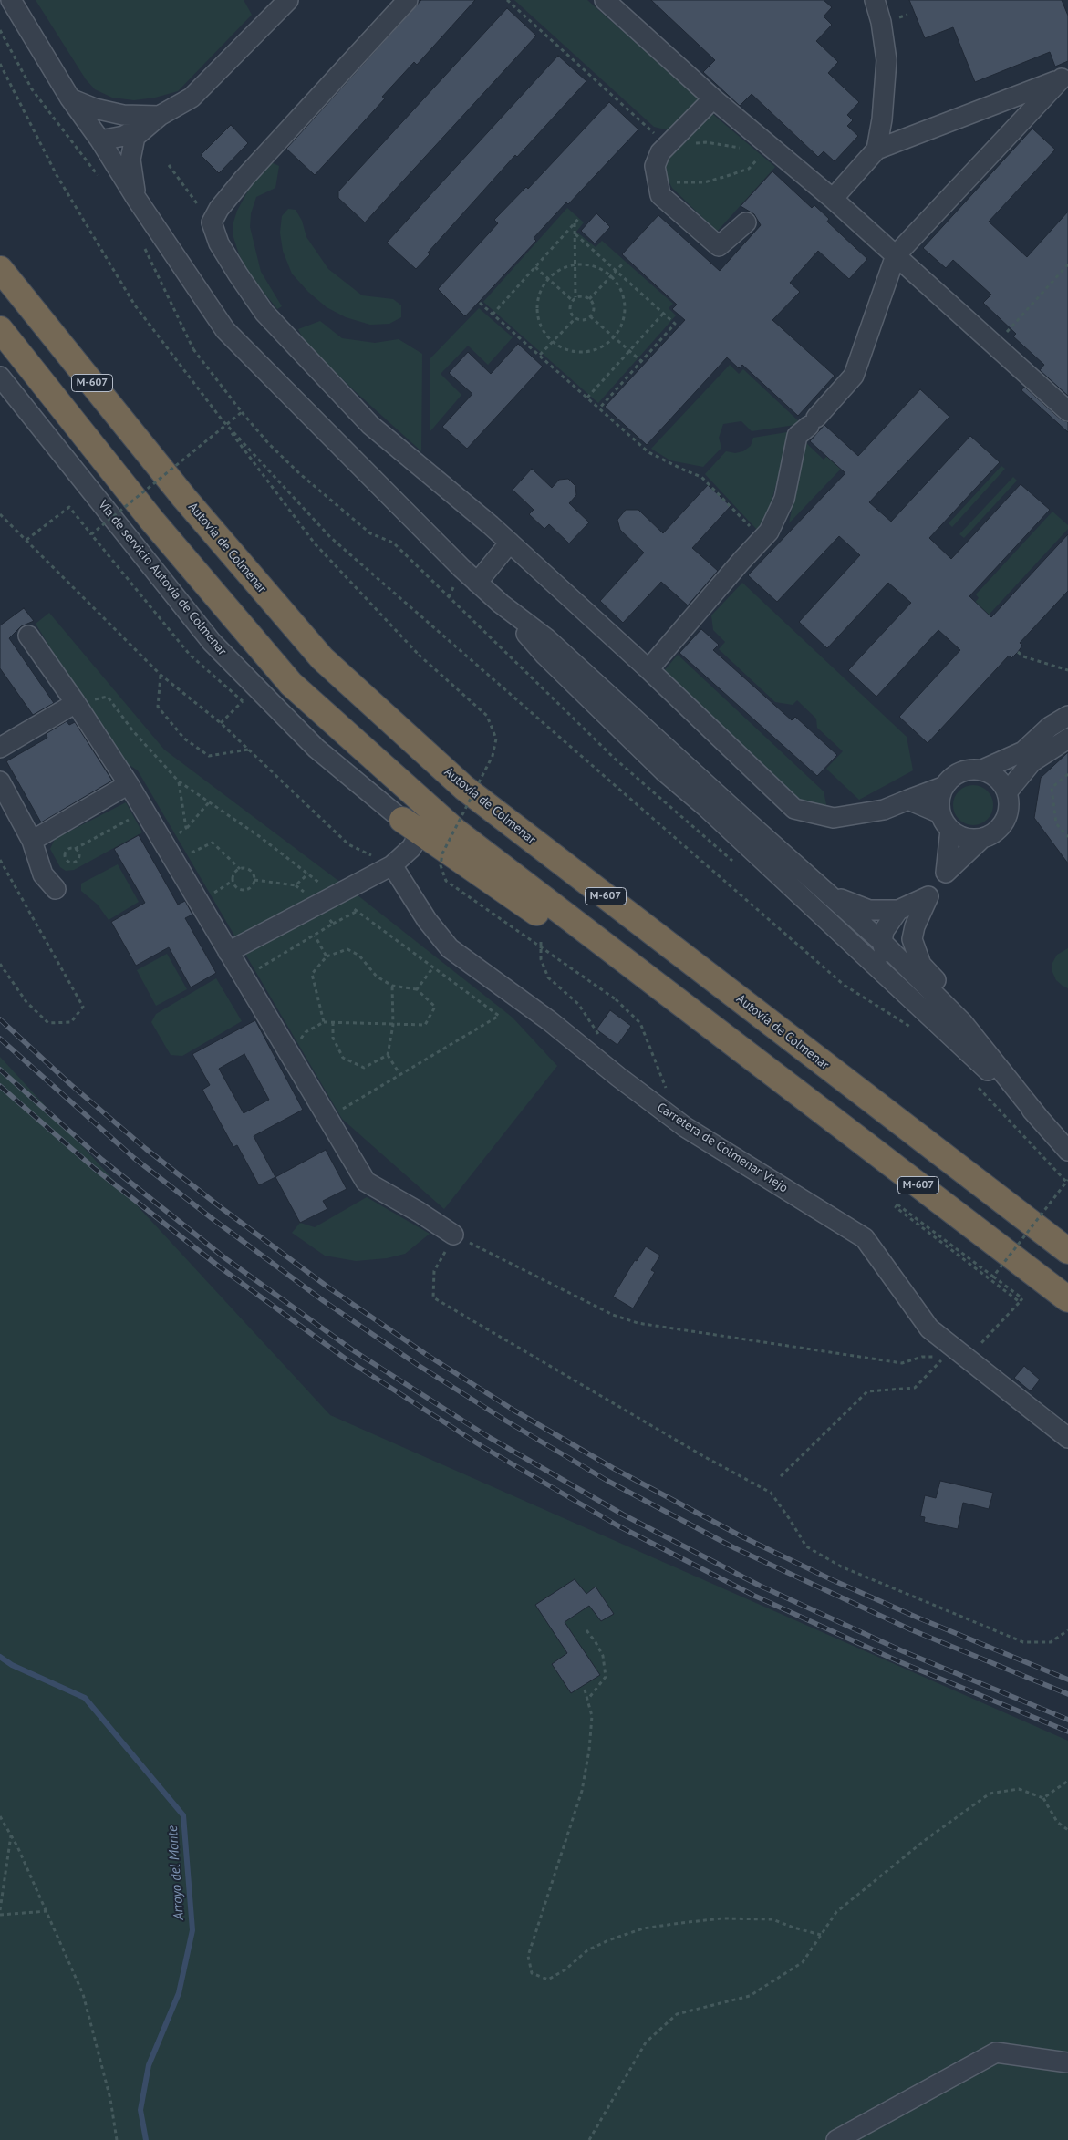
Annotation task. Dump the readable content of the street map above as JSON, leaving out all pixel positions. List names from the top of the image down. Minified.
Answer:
{"streets":{"highway":["M-607","Autovía de Colmenar"],"street":["Vía de servicio Autovía de Colmenar","Carretera de Colmenar Viejo"]},"water":["Arroyo del Monte"]}
